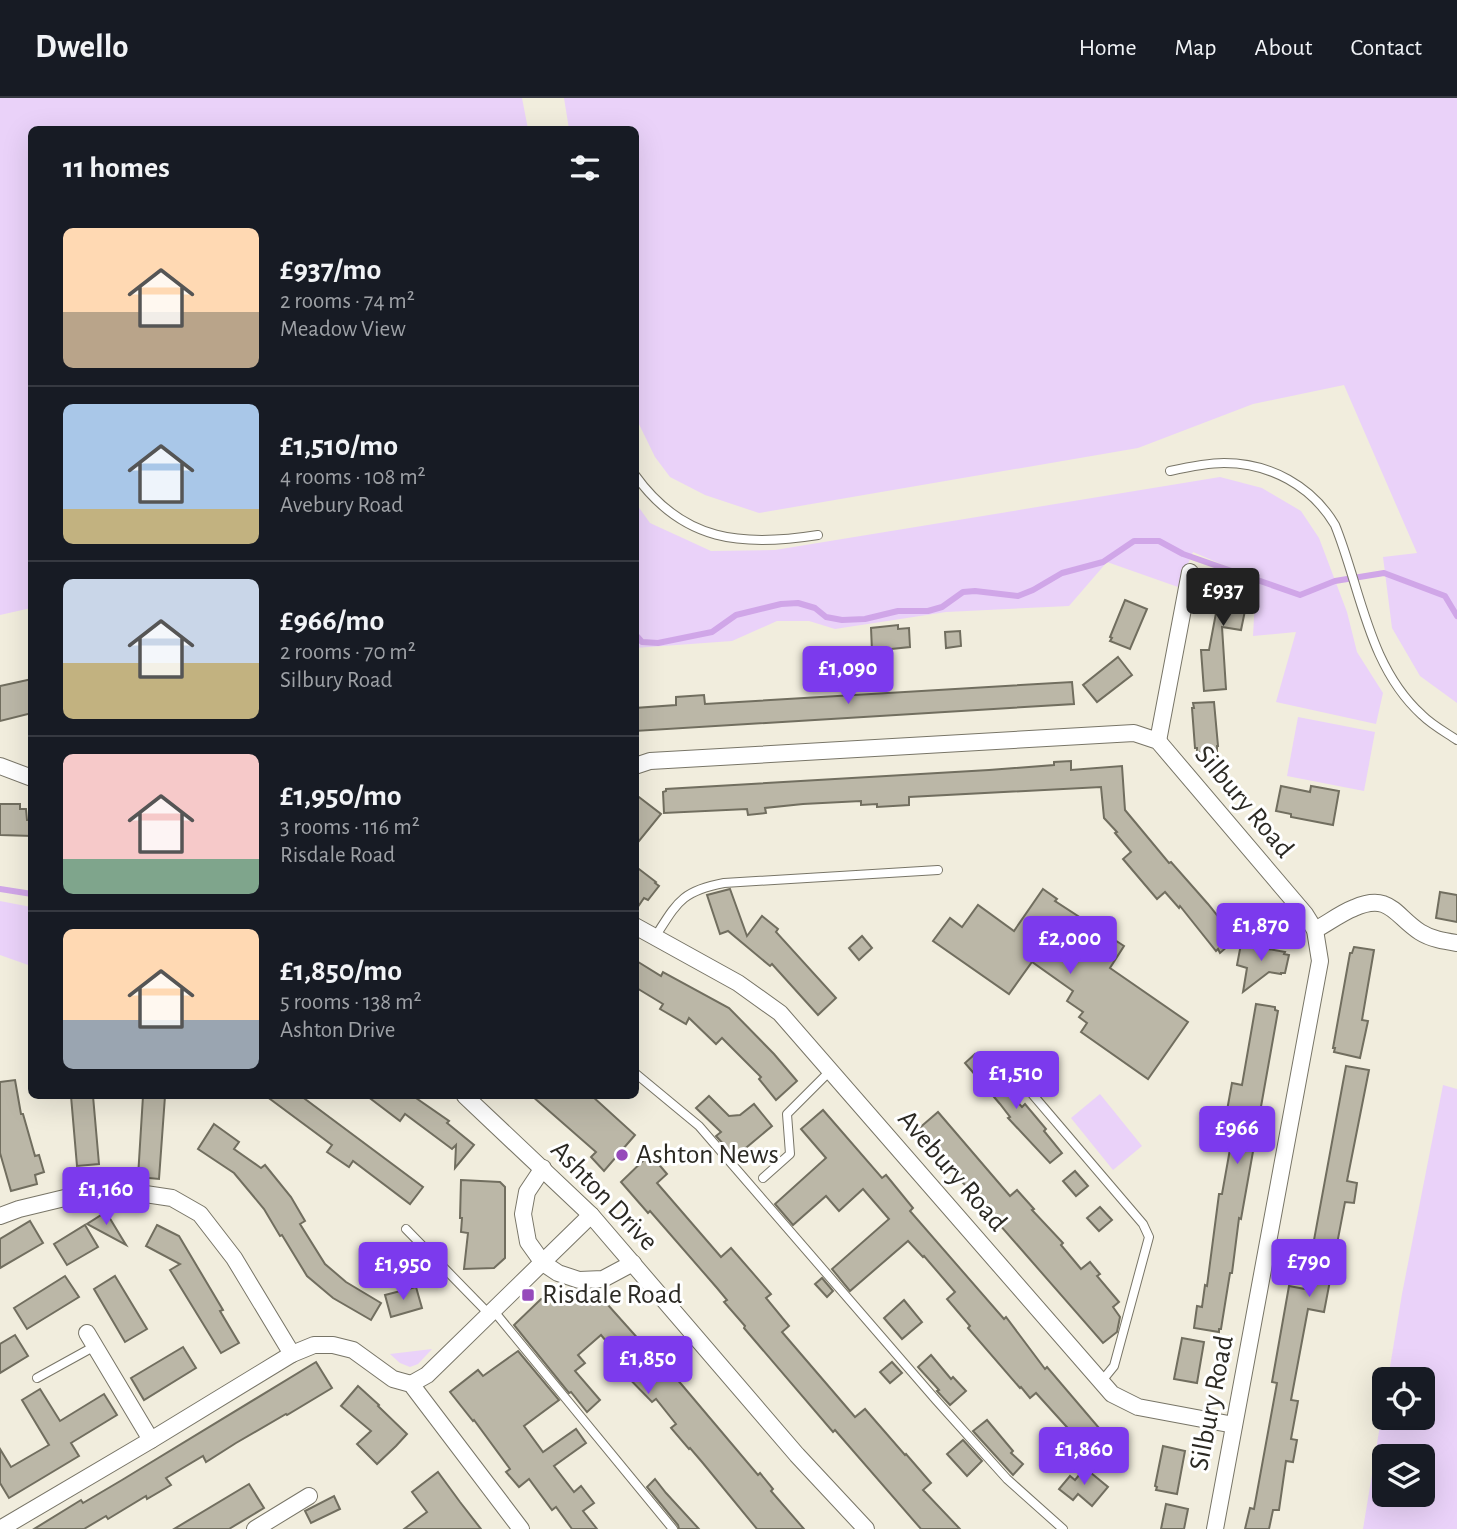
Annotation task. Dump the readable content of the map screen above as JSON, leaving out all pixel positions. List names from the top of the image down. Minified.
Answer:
{"streets":{"street":["Silbury Road","Avebury Road","Ashton Drive"]},"crossings":[["Silbury Road","Avebury Road"]],"places":{"other":["Ashton News"],"transit":["Risdale Road"]},"page":{"header":"Dwello","nav":["Home","Map","About","Contact"],"heading":"11 homes","list":[{"name":"£937/mo","note":"2 rooms · 74 m² · Meadow View"},{"name":"£1,510/mo","note":"4 rooms · 108 m² · Avebury Road"},{"name":"£966/mo","note":"2 rooms · 70 m² · Silbury Road"},{"name":"£1,950/mo","note":"3 rooms · 116 m² · Risdale Road"},{"name":"£1,850/mo","note":"5 rooms · 138 m² · Ashton Drive"}],"price":["£937","£1,090","£1,870","£2,000","£1,510","£966","£1,160","£790","£1,950","£1,850","£1,860"]}}
